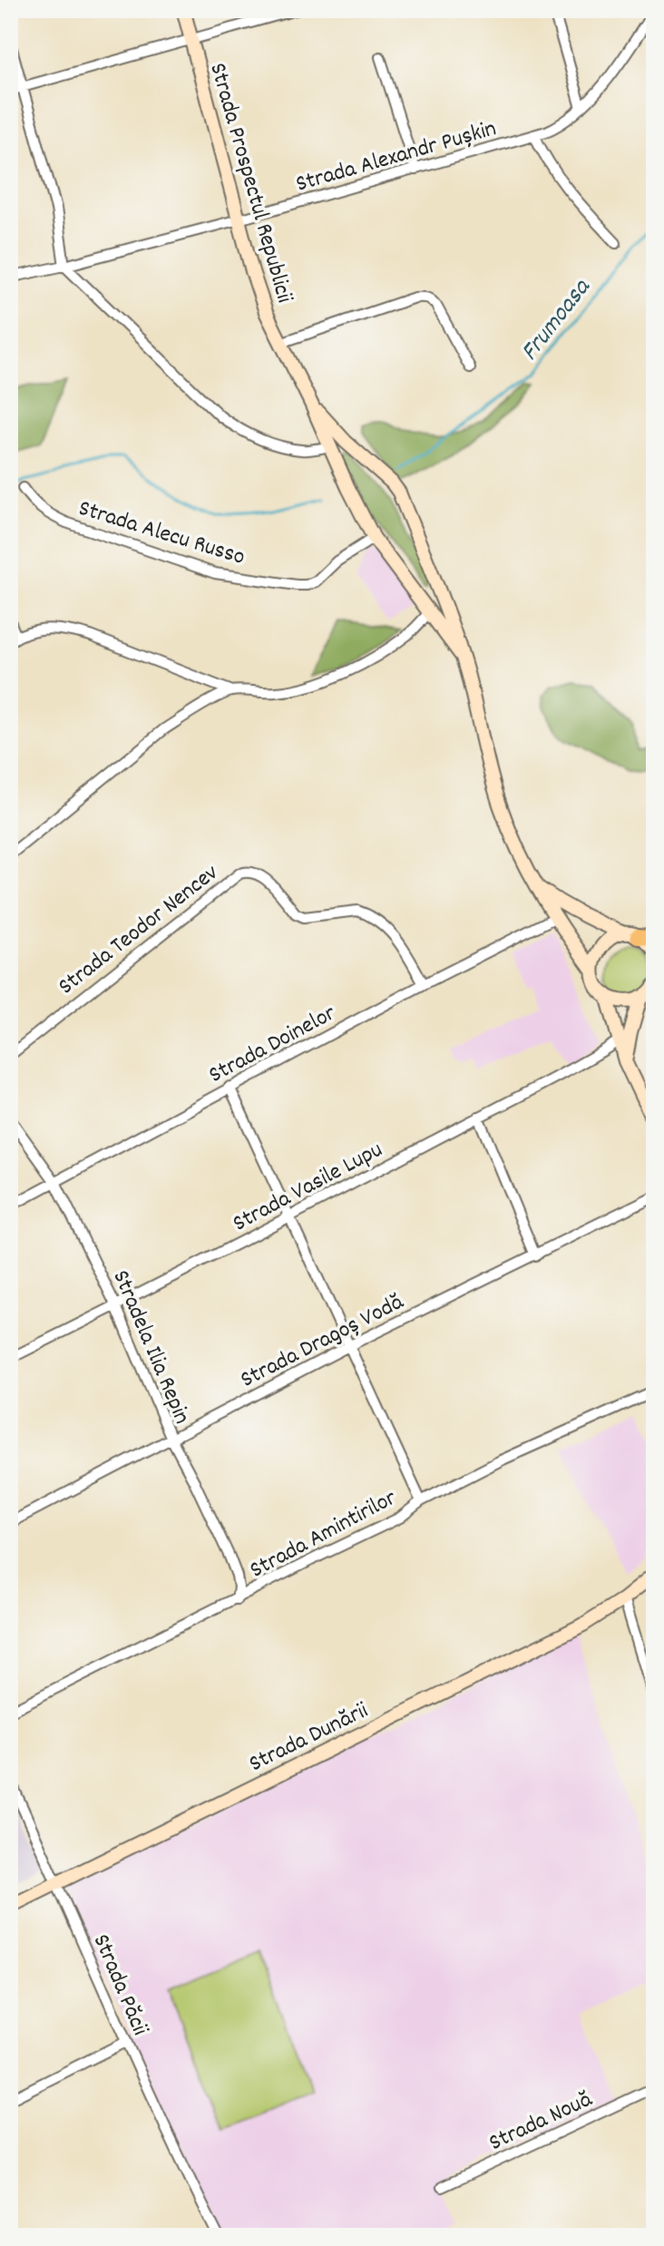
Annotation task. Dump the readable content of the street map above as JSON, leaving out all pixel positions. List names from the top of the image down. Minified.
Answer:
{"streets":{"main road":["Strada Prospectul Republicii","Strada Dunării"],"street":["Strada Alexandr Pușkin","Strada Alecu Russo","Strada Teodor Nencev","Strada Doinelor","Strada Vasile Lupu","Strada Dragoș Vodă","Stradela Ilia Repin","Strada Amintirilor","Strada Păcii","Strada Nouă"]},"crossings":[["Strada Alexandr Pușkin","Strada Prospectul Republicii"],["Strada Prospectul Republicii","Strada Alecu Russo"],["Strada Prospectul Republicii","Strada Doinelor"],["Strada Teodor Nencev","Strada Doinelor"],["Strada Doinelor","Stradela Ilia Repin"],["Strada Vasile Lupu","Stradela Ilia Repin"],["Strada Dragoș Vodă","Stradela Ilia Repin"],["Stradela Ilia Repin","Strada Amintirilor"],["Strada Dunării","Strada Păcii"]],"water":["Frumoasa"]}
